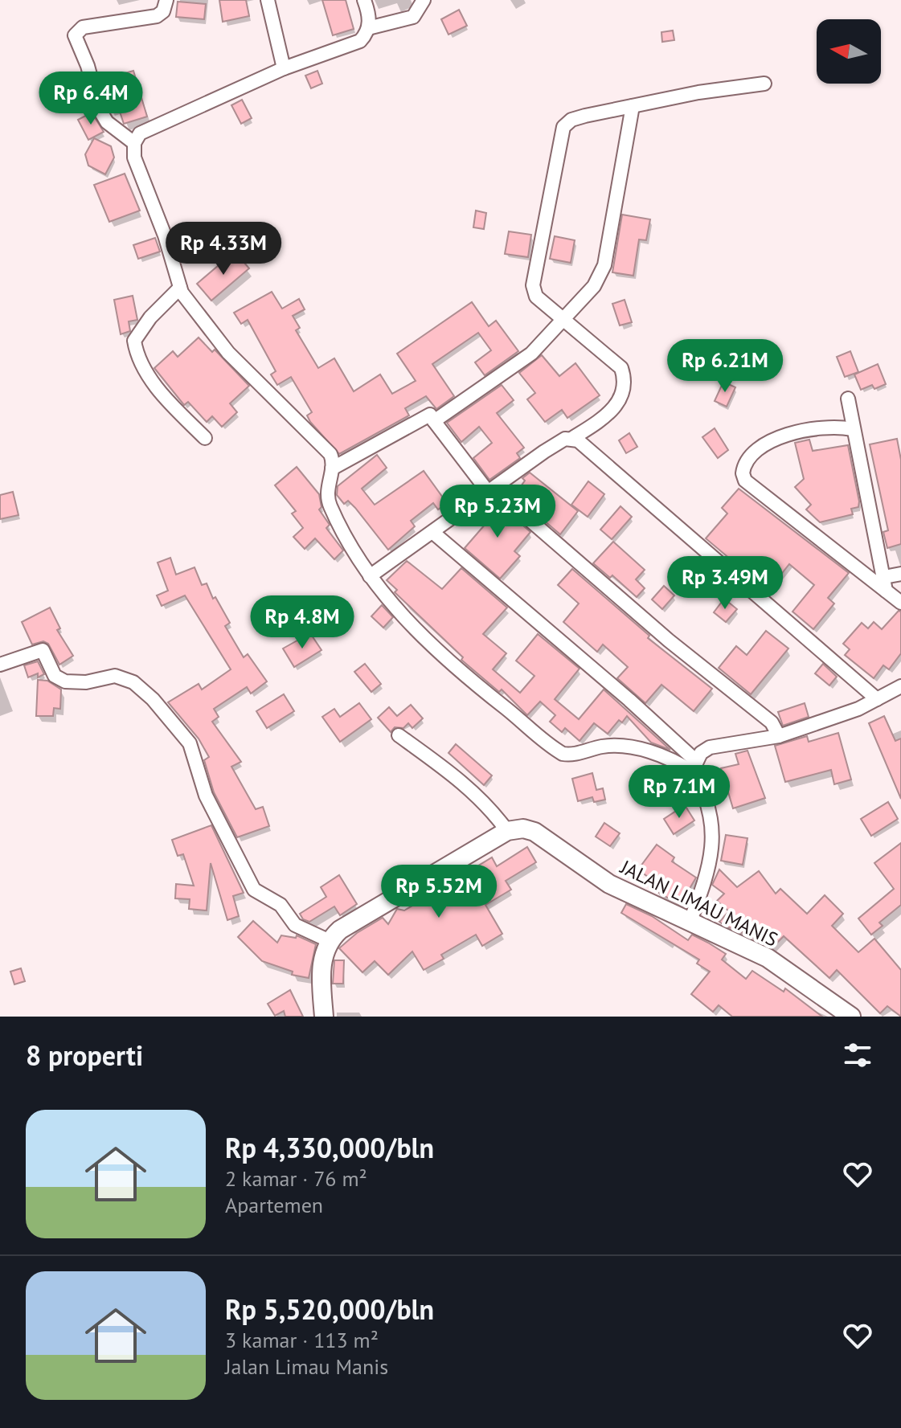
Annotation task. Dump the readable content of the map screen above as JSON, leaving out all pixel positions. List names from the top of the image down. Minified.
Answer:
{"streets":{"street":["JALAN LIMAU MANIS"]},"north":"left","page":{"price":["Rp 6.4M","Rp 4.33M","Rp 6.21M","Rp 5.23M","Rp 3.49M","Rp 4.8M","Rp 7.1M","Rp 5.52M"],"heading":"8 properti","list":[{"name":"Rp 4,330,000/bln","note":"2 kamar · 76 m² · Apartemen"},{"name":"Rp 5,520,000/bln","note":"3 kamar · 113 m² · Jalan Limau Manis"}]}}
